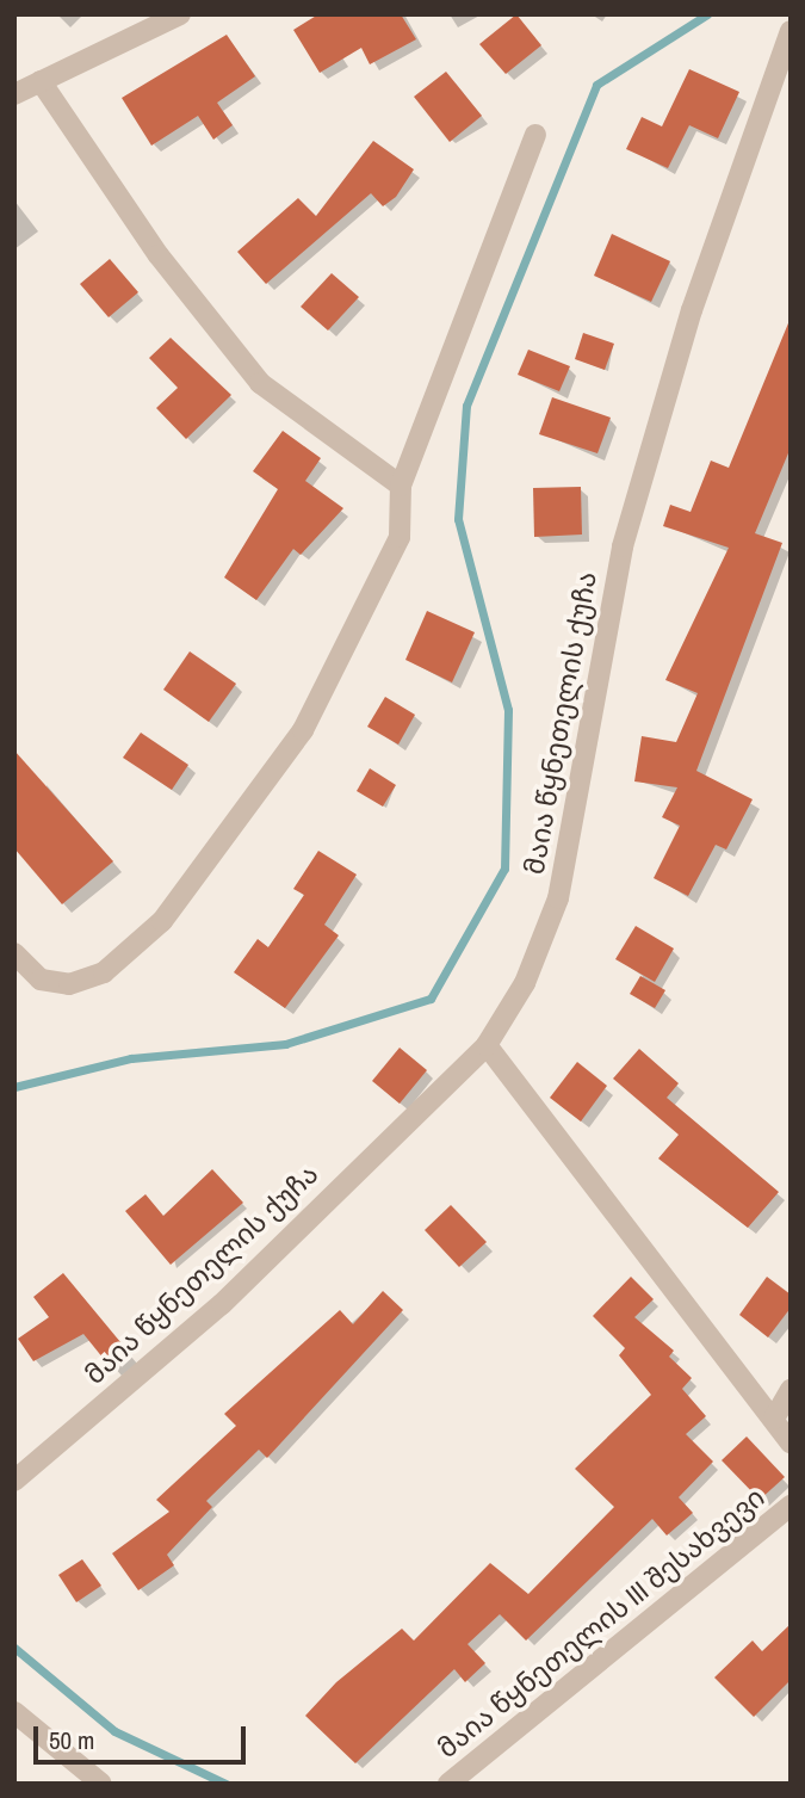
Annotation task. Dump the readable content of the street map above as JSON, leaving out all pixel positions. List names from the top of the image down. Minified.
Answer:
{"streets":{"street":["მაია წყნეთელის ქუჩა","მაია წყნეთელის III შესახვევი"]},"scale_bar":"50 m"}
